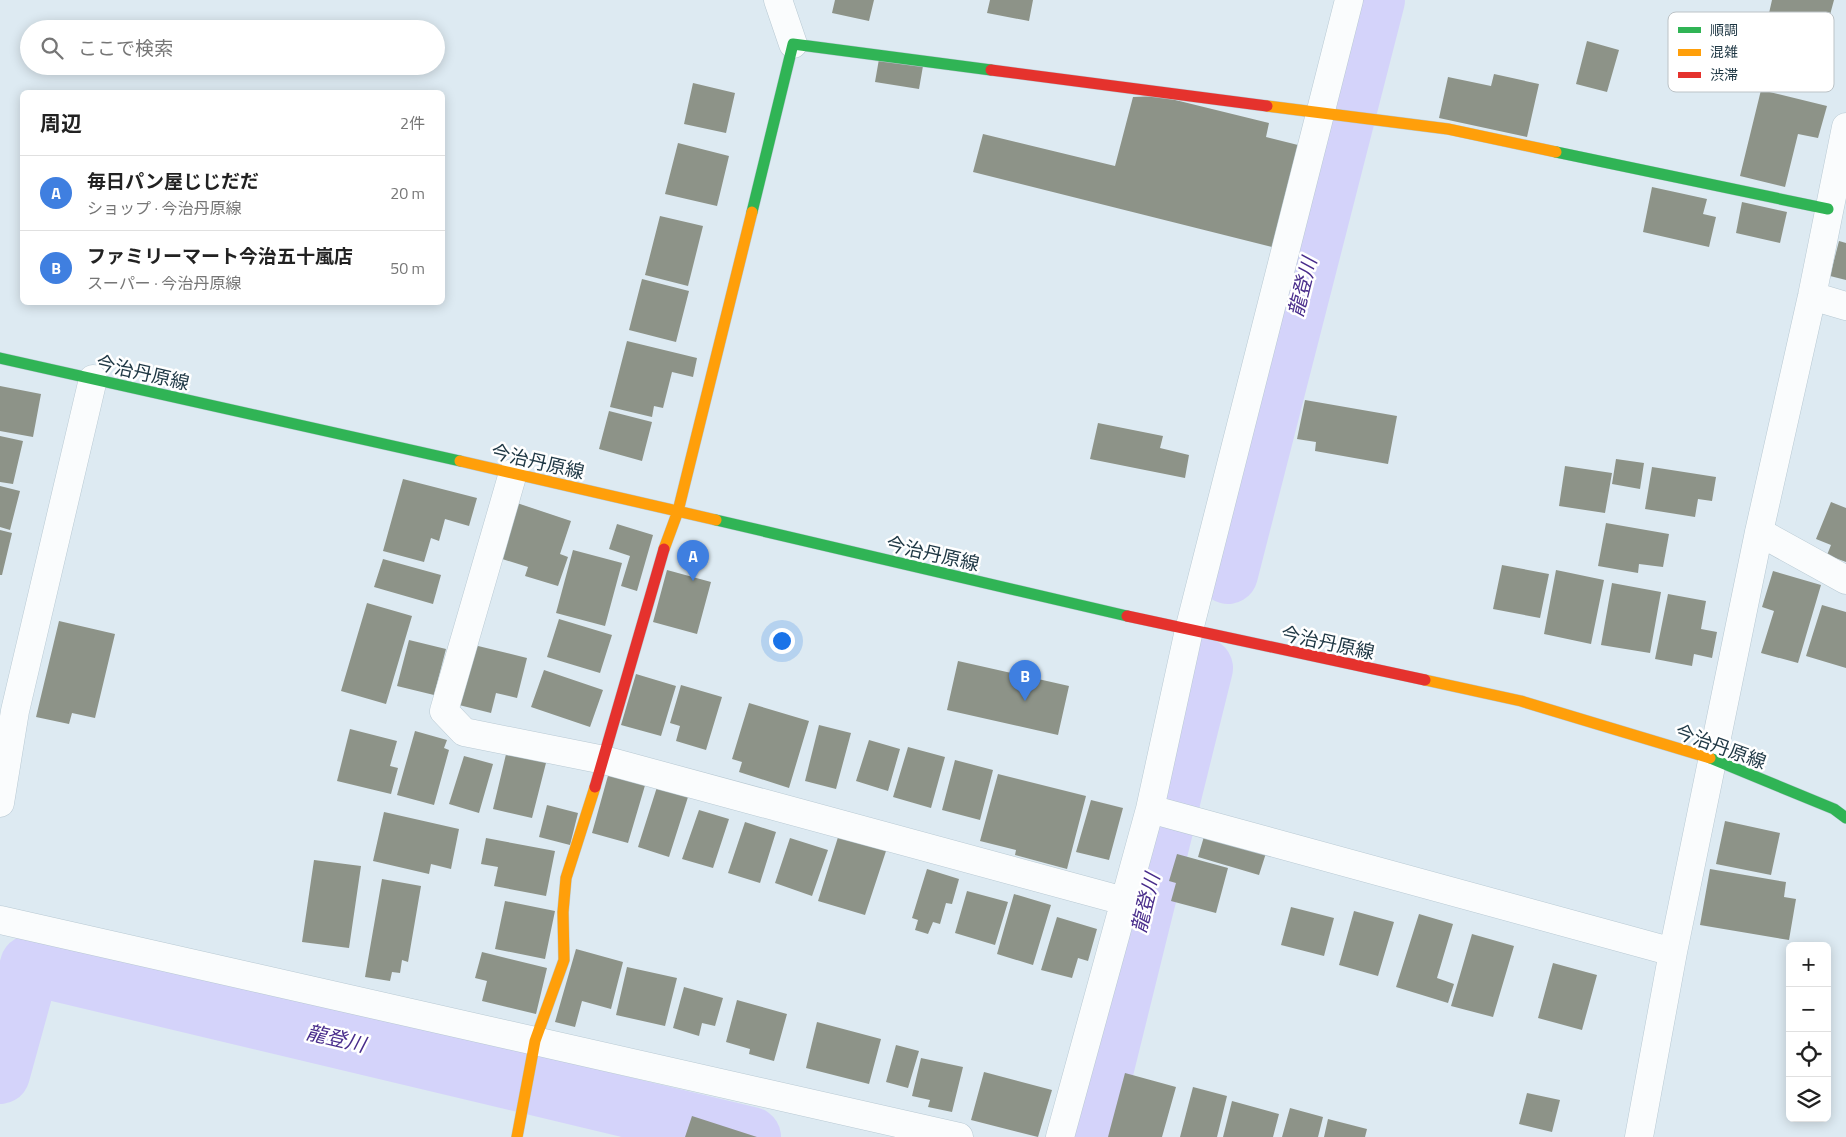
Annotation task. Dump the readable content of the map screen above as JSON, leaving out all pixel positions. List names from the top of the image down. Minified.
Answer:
{"streets":{"street":["今治丹原線"]},"water":["龍登川"],"legend":["順調","混雑","渋滞"],"page":{"search":"ここで検索","heading":["周辺","2件"],"list":[{"mark":"A","name":"毎日パン屋じじだだ","note":"ショップ · 今治丹原線","value":"20 m"},{"mark":"B","name":"ファミリーマート今治五十嵐店","note":"スーパー · 今治丹原線","value":"50 m"}],"pins":["A","B"],"map_buttons":["+","−"]}}
